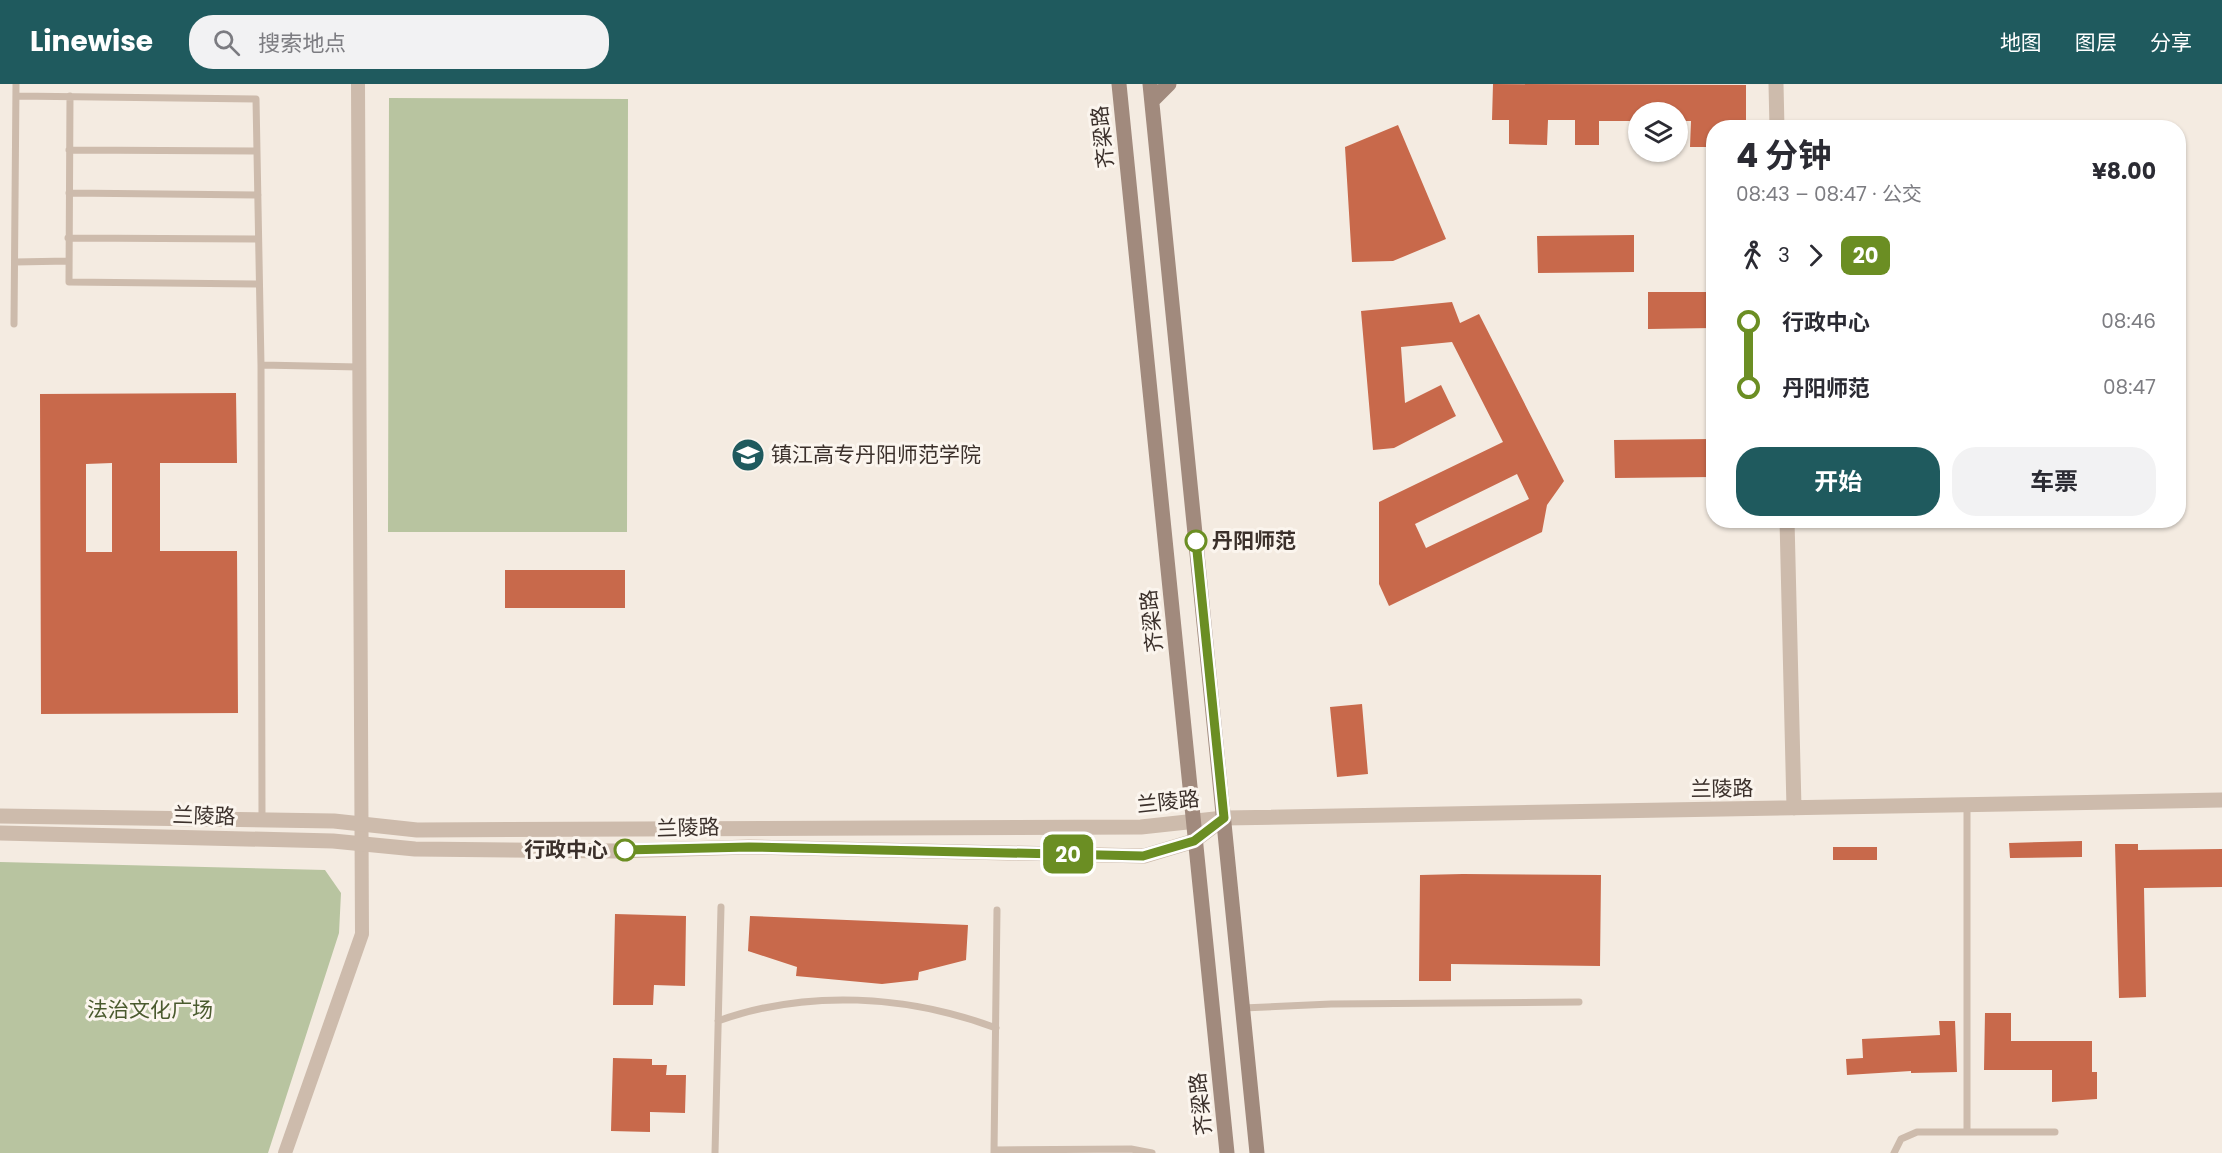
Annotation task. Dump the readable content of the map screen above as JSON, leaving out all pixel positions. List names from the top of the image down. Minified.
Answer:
{"streets":{"main road":["齐梁路"],"street":["兰陵路"]},"crossings":[["齐梁路","兰陵路"]],"parks":["法治文化广场"],"places":{"school or university":["镇江高专丹阳师范学院"],"other":["丹阳师范","行政中心"]},"lines":["bus line 20"],"page":{"header":"Linewise","search":"搜索地点","nav":["地图","图层","分享"],"on_map":"20","heading":["4 分钟","08:43 – 08:47 · 公交","¥8.00"],"legs":["3","20"],"list":[{"name":"行政中心","value":"08:46"},{"name":"丹阳师范","value":"08:47"}],"buttons":["开始","车票"]}}
